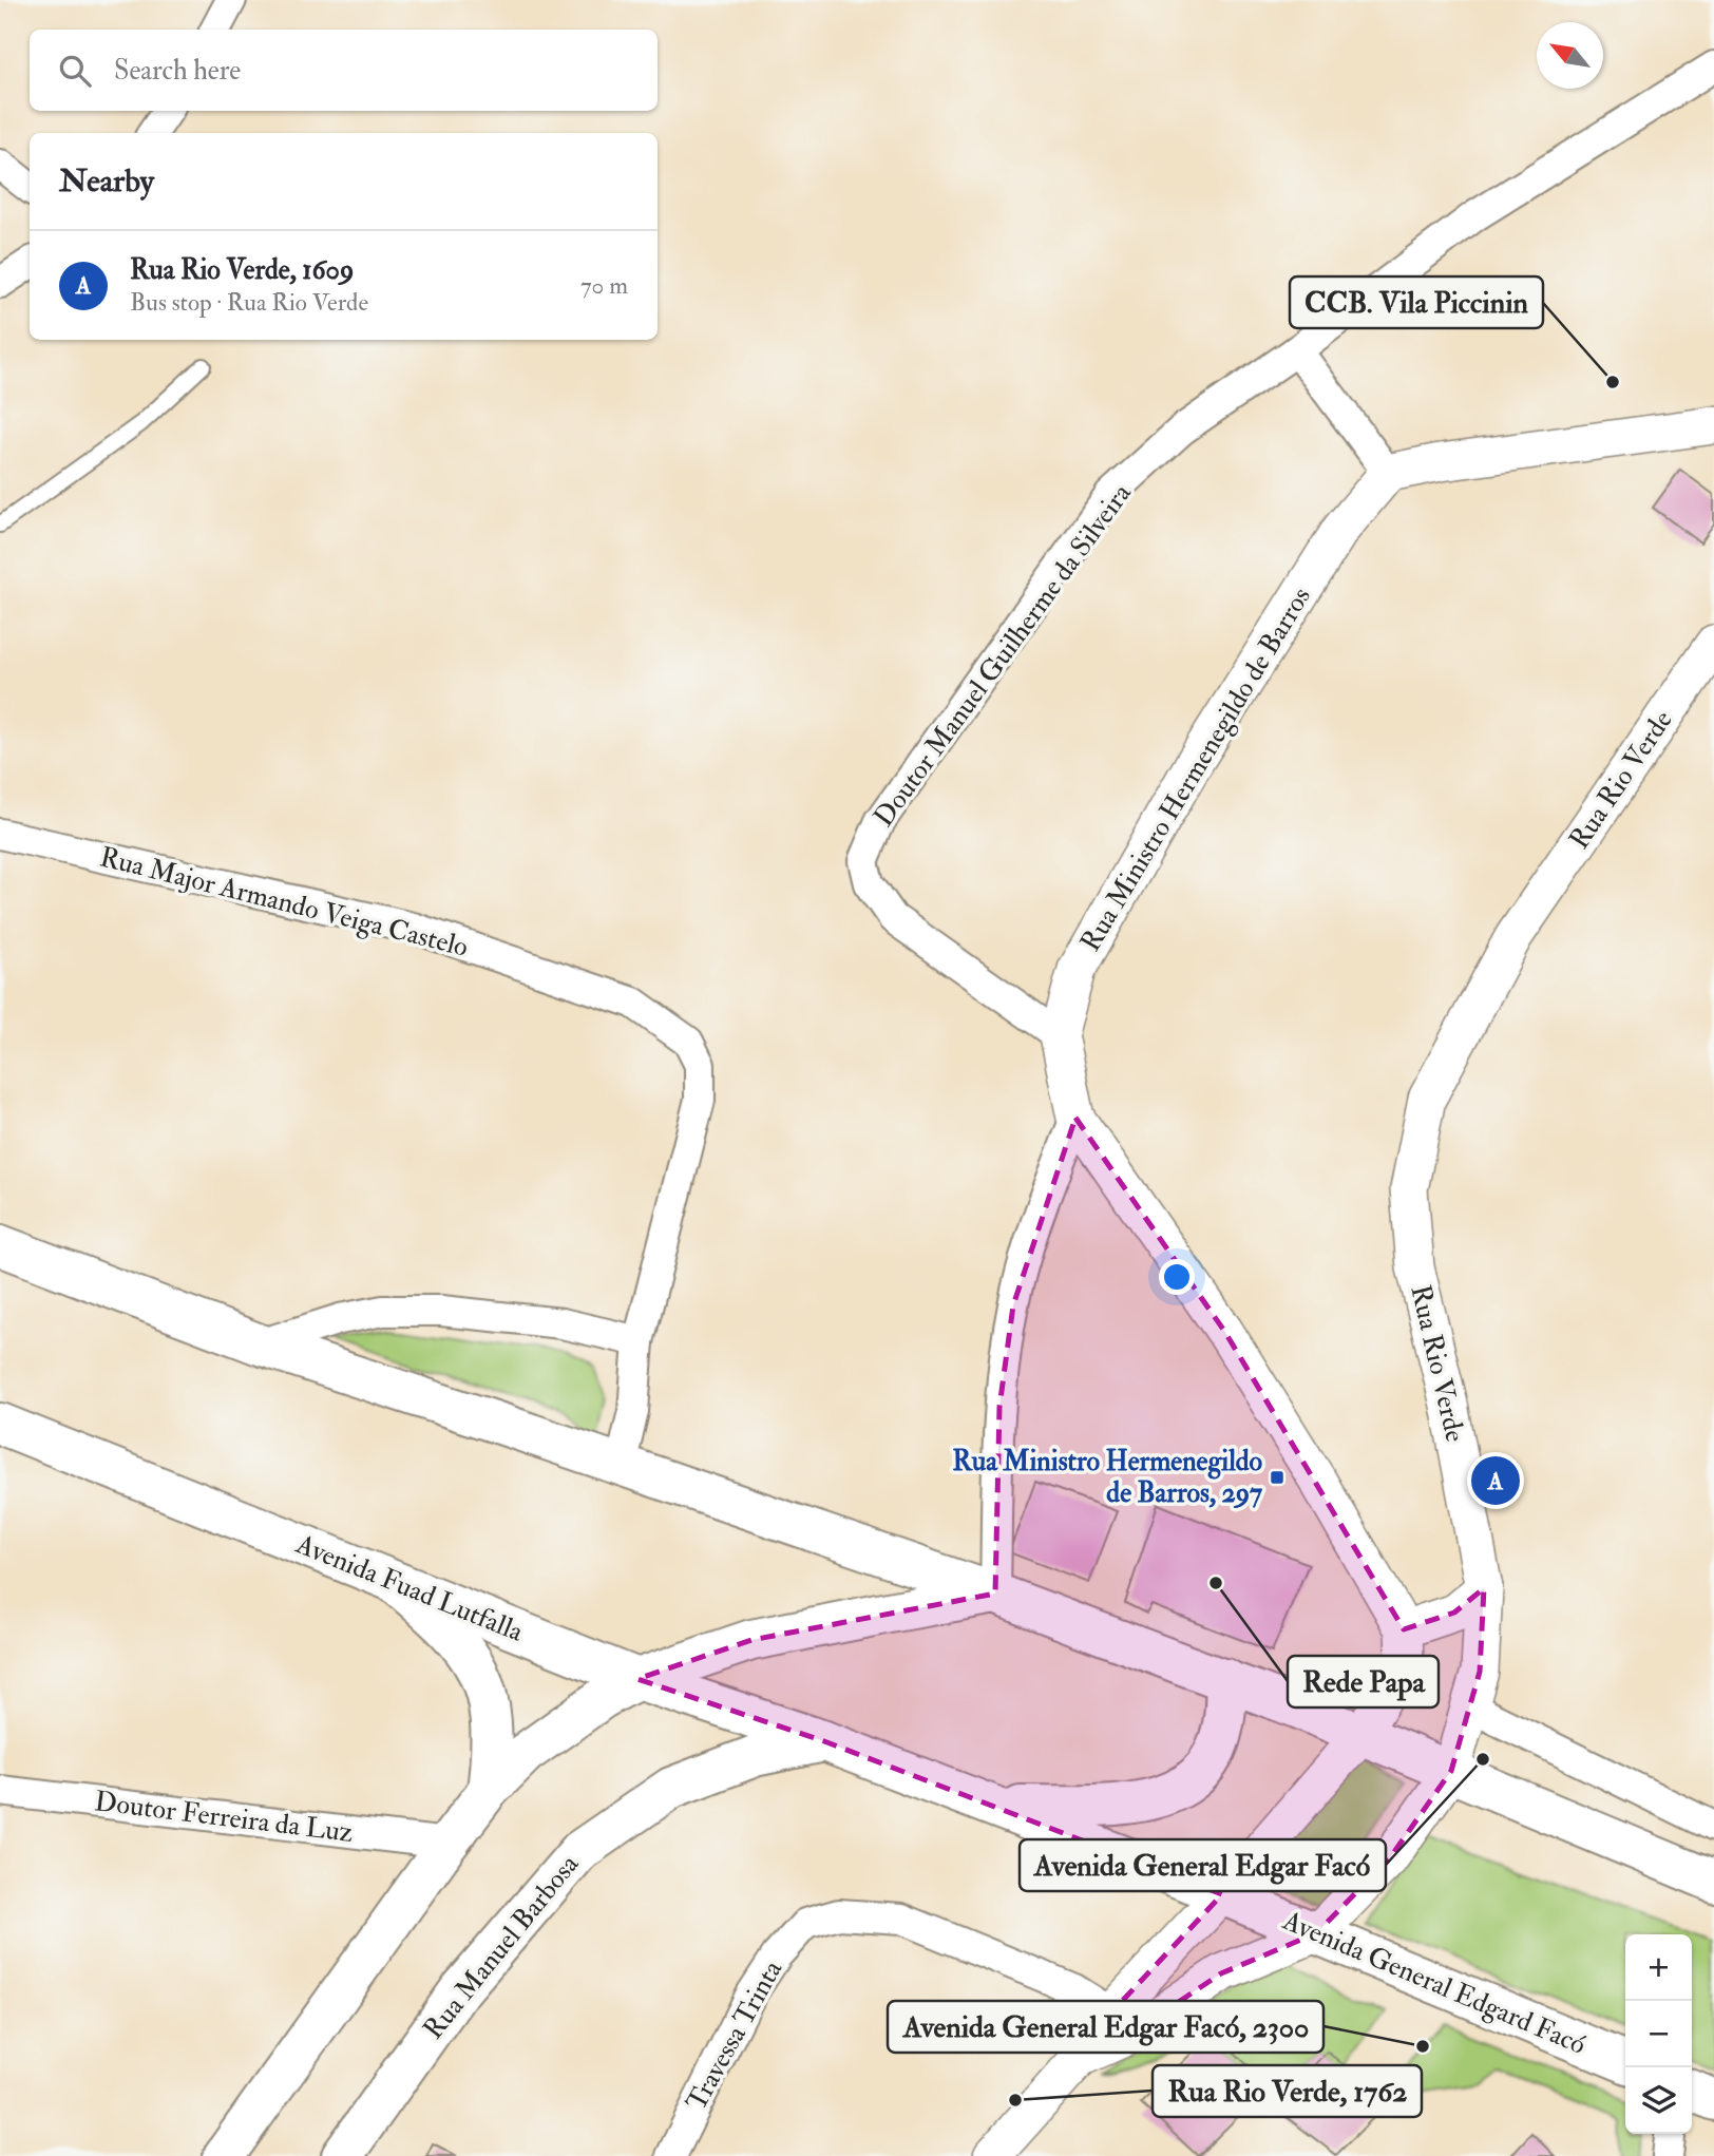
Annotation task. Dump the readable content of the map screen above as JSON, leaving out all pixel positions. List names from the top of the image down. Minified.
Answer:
{"streets":{"main road":["Avenida Fuad Lutfalla","Rua Manuel Barbosa","Avenida General Edgard Facó"],"street":["Doutor Manuel Guilherme da Silveira","Rua Ministro Hermenegildo de Barros","Rua Rio Verde","Rua Major Armando Veiga Castelo","Doutor Ferreira da Luz","Travessa Trinta"]},"crossings":[["Doutor Manuel Guilherme da Silveira","Rua Ministro Hermenegildo de Barros"],["Rua Ministro Hermenegildo de Barros","Rua Rio Verde"],["Rua Rio Verde","Avenida General Edgard Facó"],["Rua Rio Verde","Travessa Trinta"],["Avenida Fuad Lutfalla","Rua Manuel Barbosa"],["Avenida Fuad Lutfalla","Avenida General Edgard Facó"],["Rua Manuel Barbosa","Avenida General Edgard Facó"]],"places":{"other":["CCB. Vila Piccinin","Rede Papa","Avenida General Edgar Facó","Avenida General Edgar Facó, 2300","Rua Rio Verde, 1762"],"transit":["Rua Ministro Hermenegildo de Barros, 297"]},"north":"top left","page":{"search":"Search here","heading":"Nearby","list":[{"mark":"A","name":"Rua Rio Verde, 1609","note":"Bus stop · Rua Rio Verde","value":"70 m"}],"pins":"A","map_buttons":["+","−"]}}
